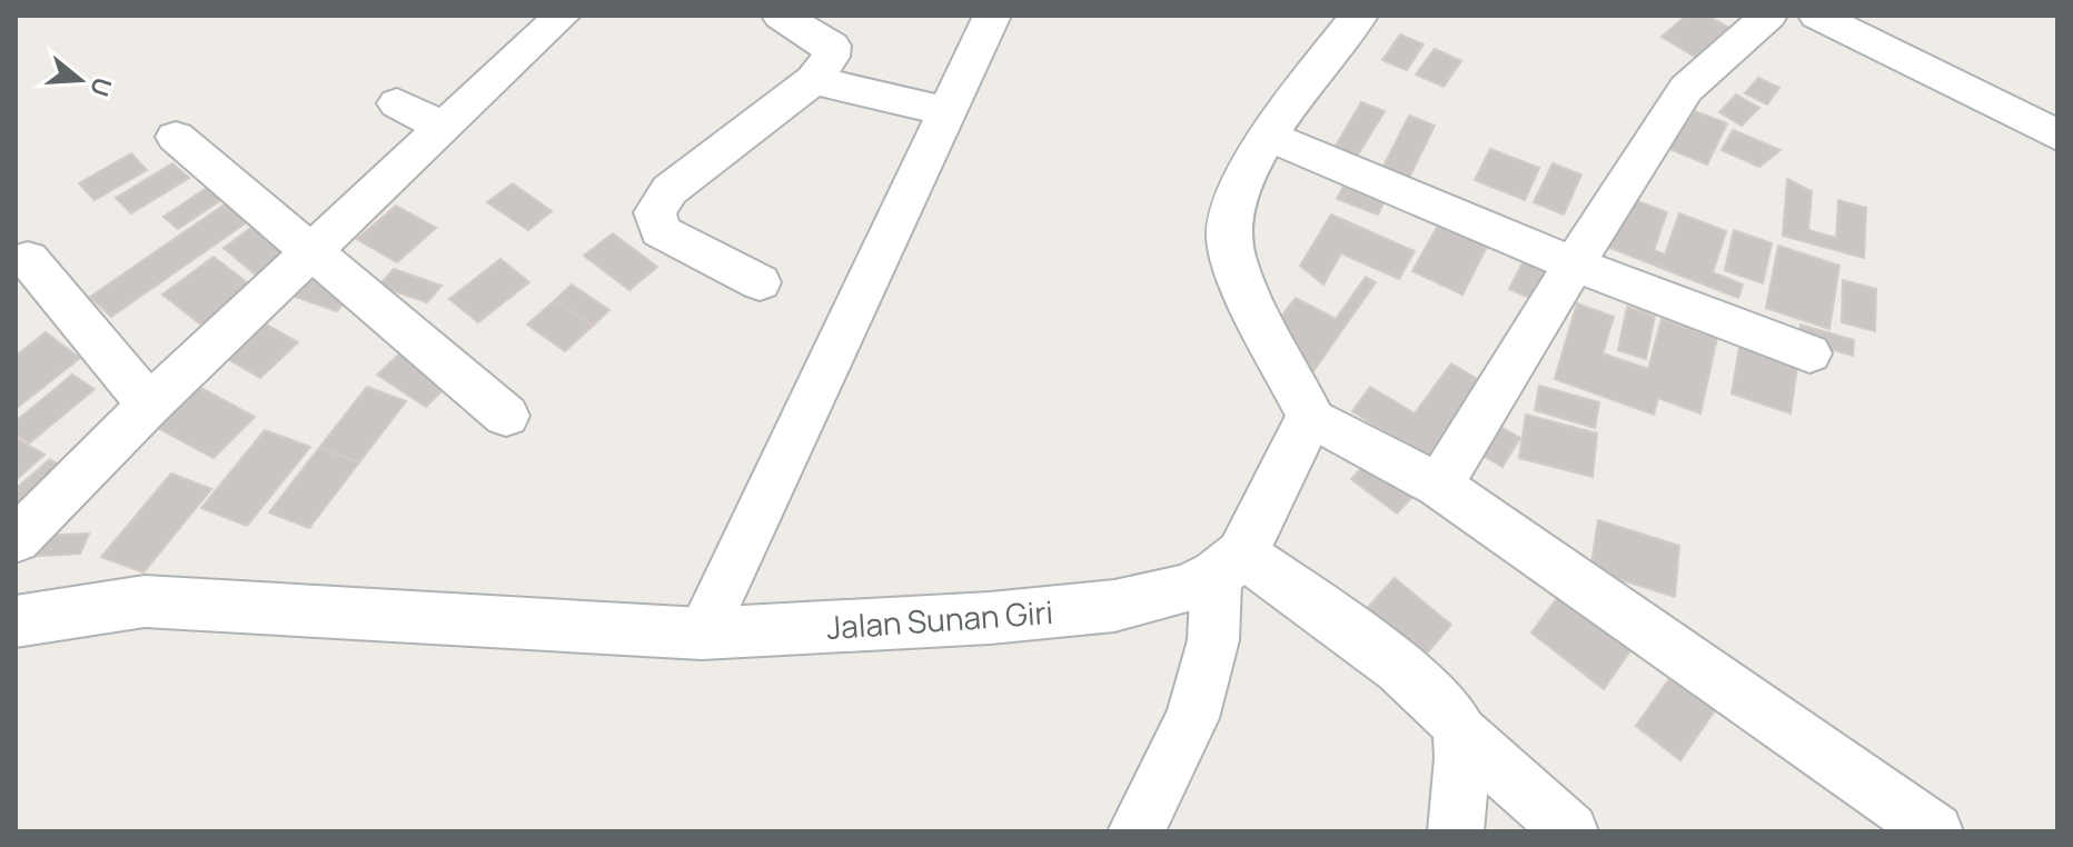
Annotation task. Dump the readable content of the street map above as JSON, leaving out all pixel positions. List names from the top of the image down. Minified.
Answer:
{"streets":{"street":["Jalan Sunan Giri"]},"north":"right"}
